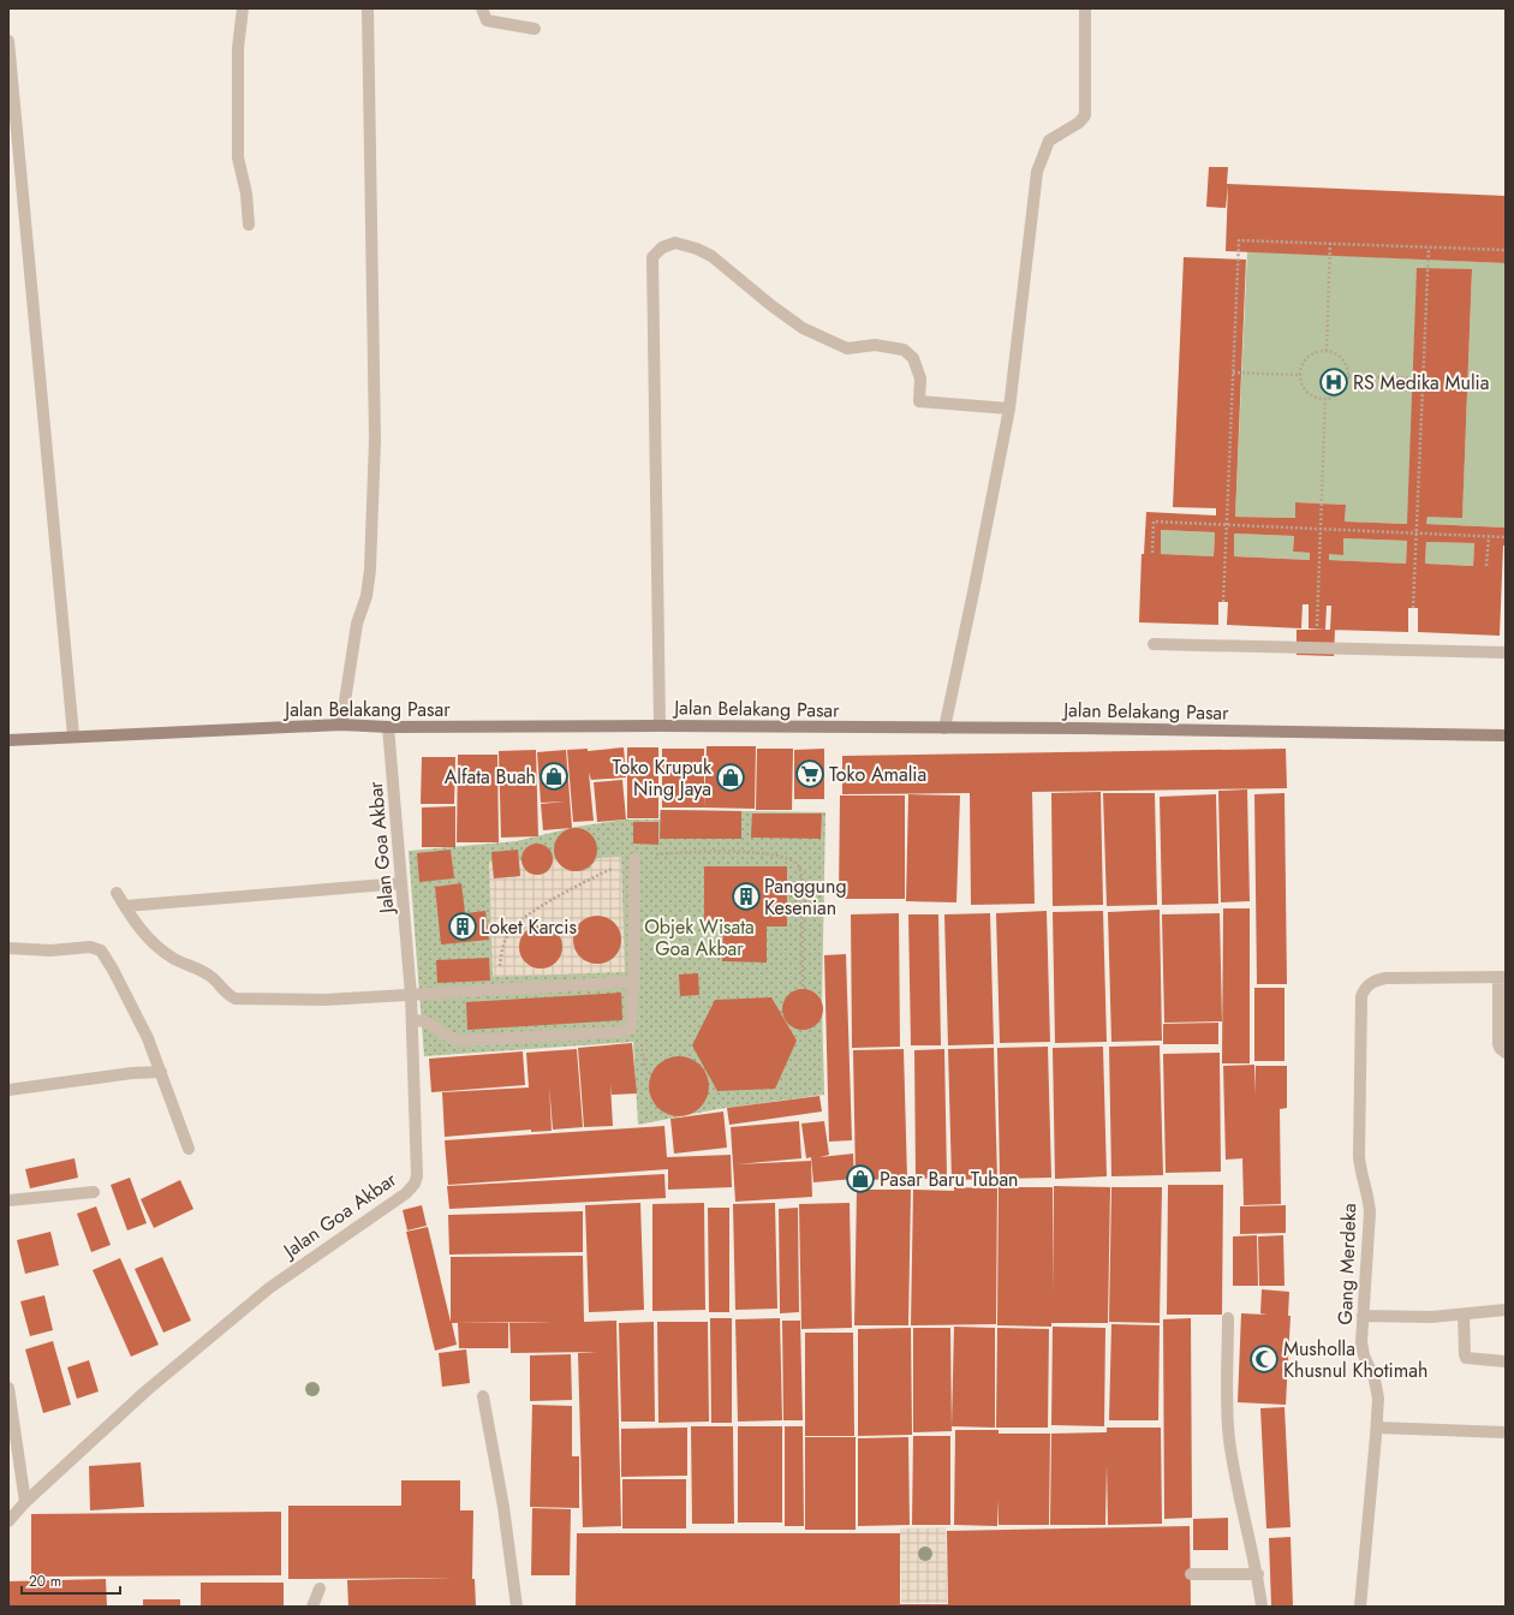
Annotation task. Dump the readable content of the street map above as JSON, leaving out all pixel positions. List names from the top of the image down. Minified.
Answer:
{"streets":{"street":["Jalan Belakang Pasar","Jalan Goa Akbar","Gang Merdeka"]},"crossings":[["Jalan Belakang Pasar","Jalan Goa Akbar"]],"parks":["Objek Wisata Goa Akbar"],"places":{"hospital":["RS Medika Mulia"],"supermarket":["Toko Amalia"],"shop":["Alfata Buah","Toko Krupuk Ning Jaya","Pasar Baru Tuban"],"building":["Panggung Kesenian","Loket Karcis"],"mosque":["Musholla Khusnul Khotimah"]},"scale_bar":"20 m"}
